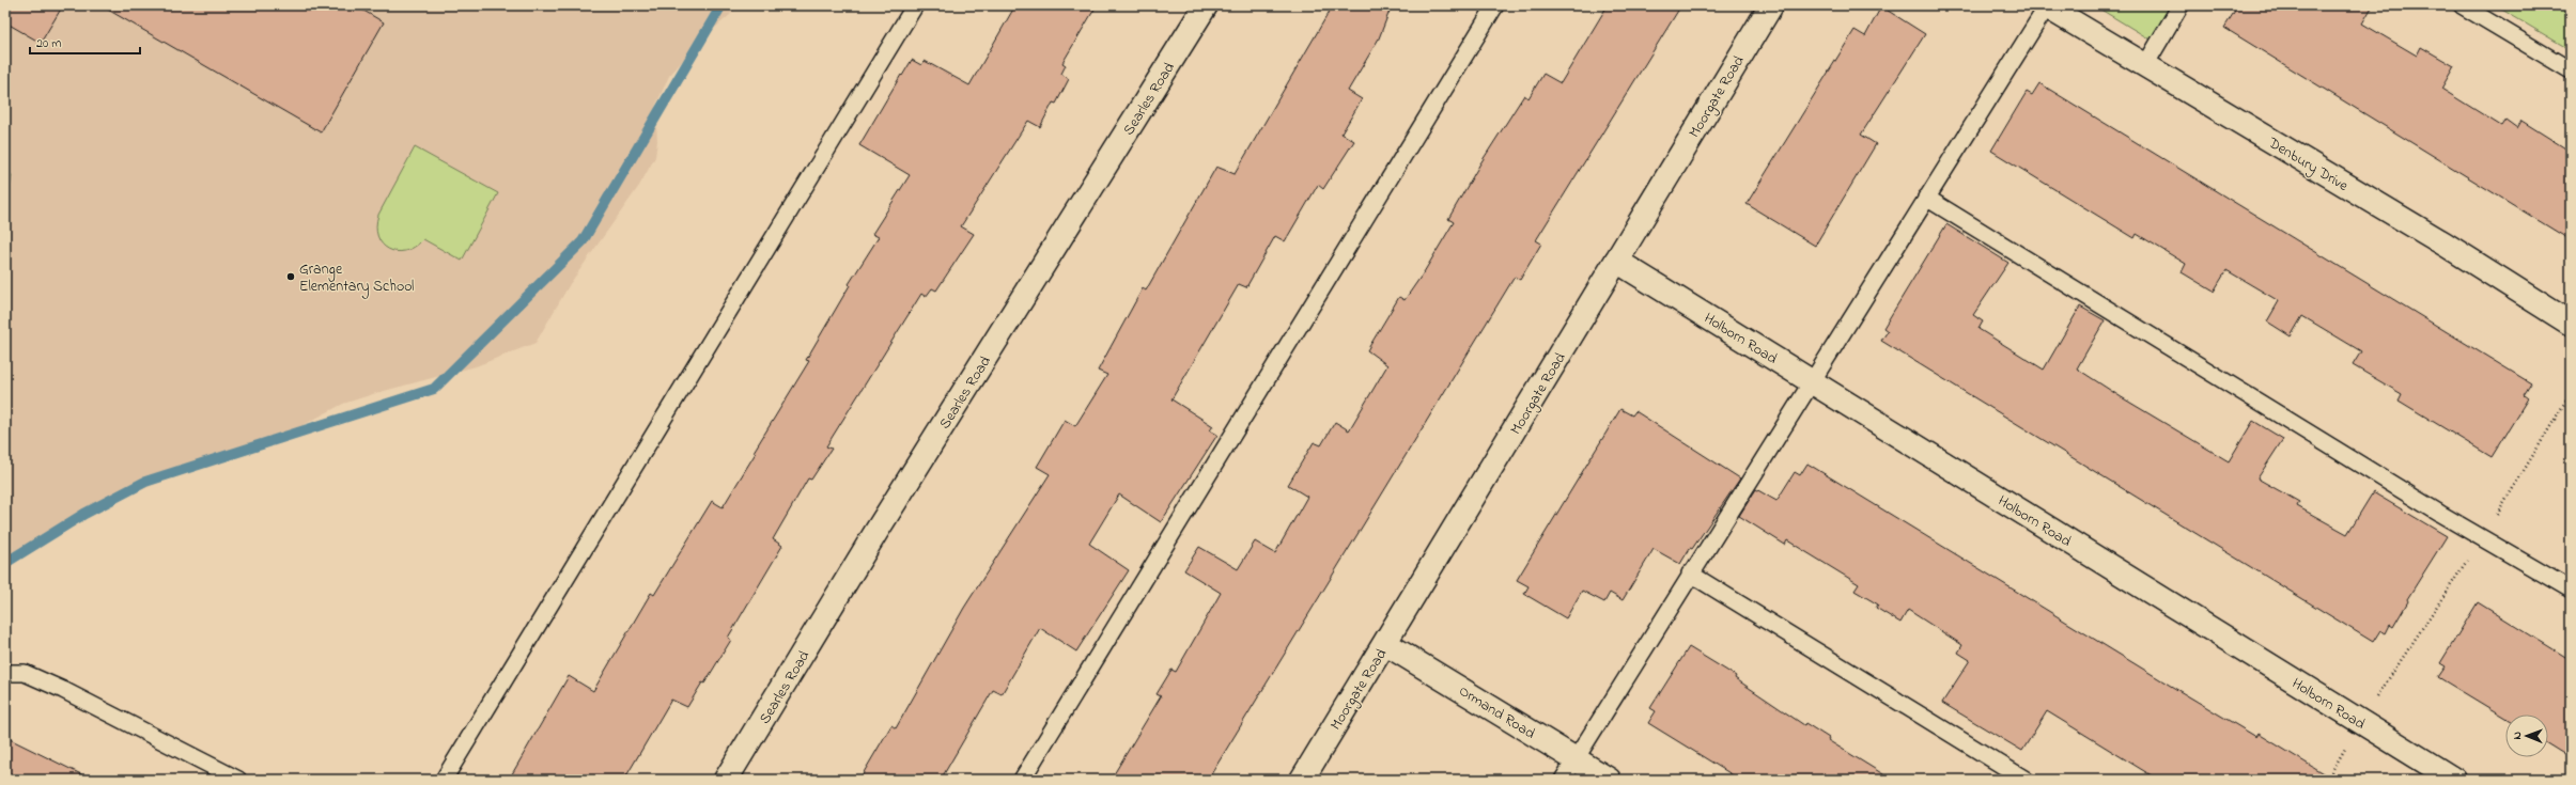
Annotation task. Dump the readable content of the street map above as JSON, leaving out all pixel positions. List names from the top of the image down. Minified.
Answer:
{"streets":{"street":["Moorgate Road","Searles Road","Denbury Drive","Holborn Road","Ormand Road"]},"crossings":[["Moorgate Road","Holborn Road"],["Moorgate Road","Ormand Road"]],"places":["Grange Elementary School"],"scale_bar":"20 m","north":"left"}
